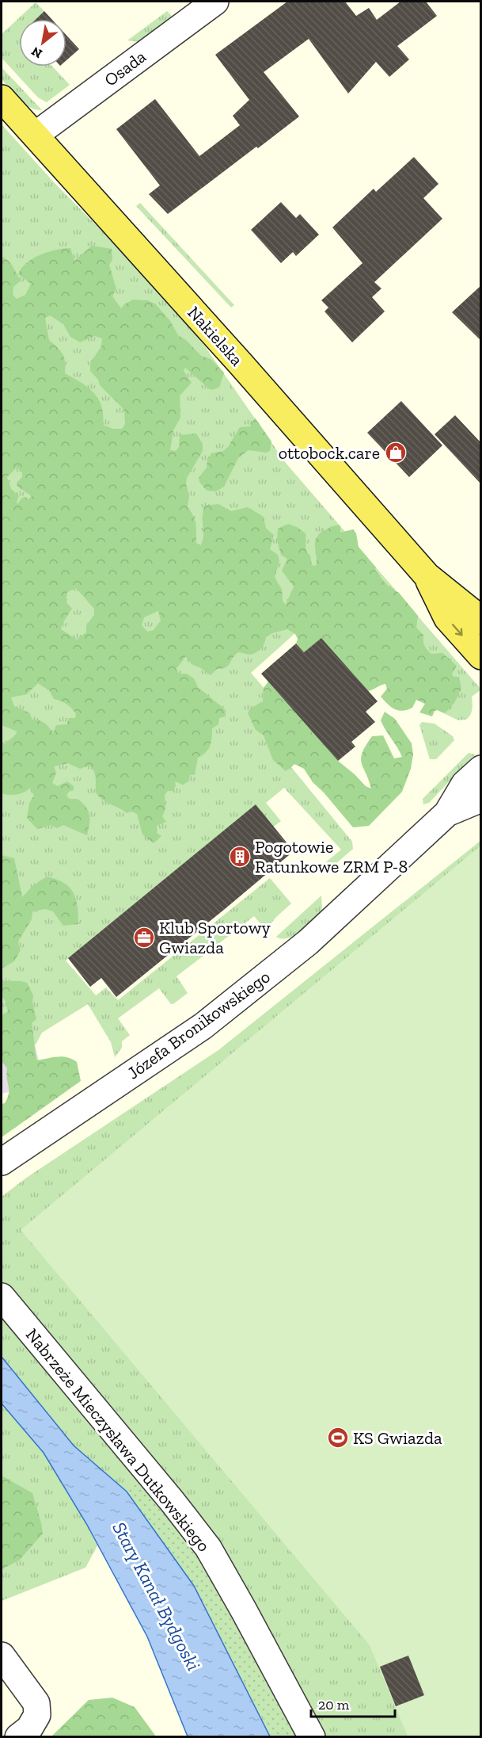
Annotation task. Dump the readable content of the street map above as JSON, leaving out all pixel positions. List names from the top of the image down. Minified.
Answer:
{"streets":{"main road":["Nakielska"],"street":["Osada","Józefa Bronikowskiego","Nabrzeże Mieczysława Dutkowskiego"]},"crossings":[["Osada","Nakielska"]],"water":["Stary Kanał Bydgoski"],"places":{"shop":["ottobock.care"],"building":["Pogotowie Ratunkowe ZRM P-8"],"office":["Klub Sportowy Gwiazda"],"sports":["KS Gwiazda"]},"scale_bar":"20 m","north":"bottom left"}
